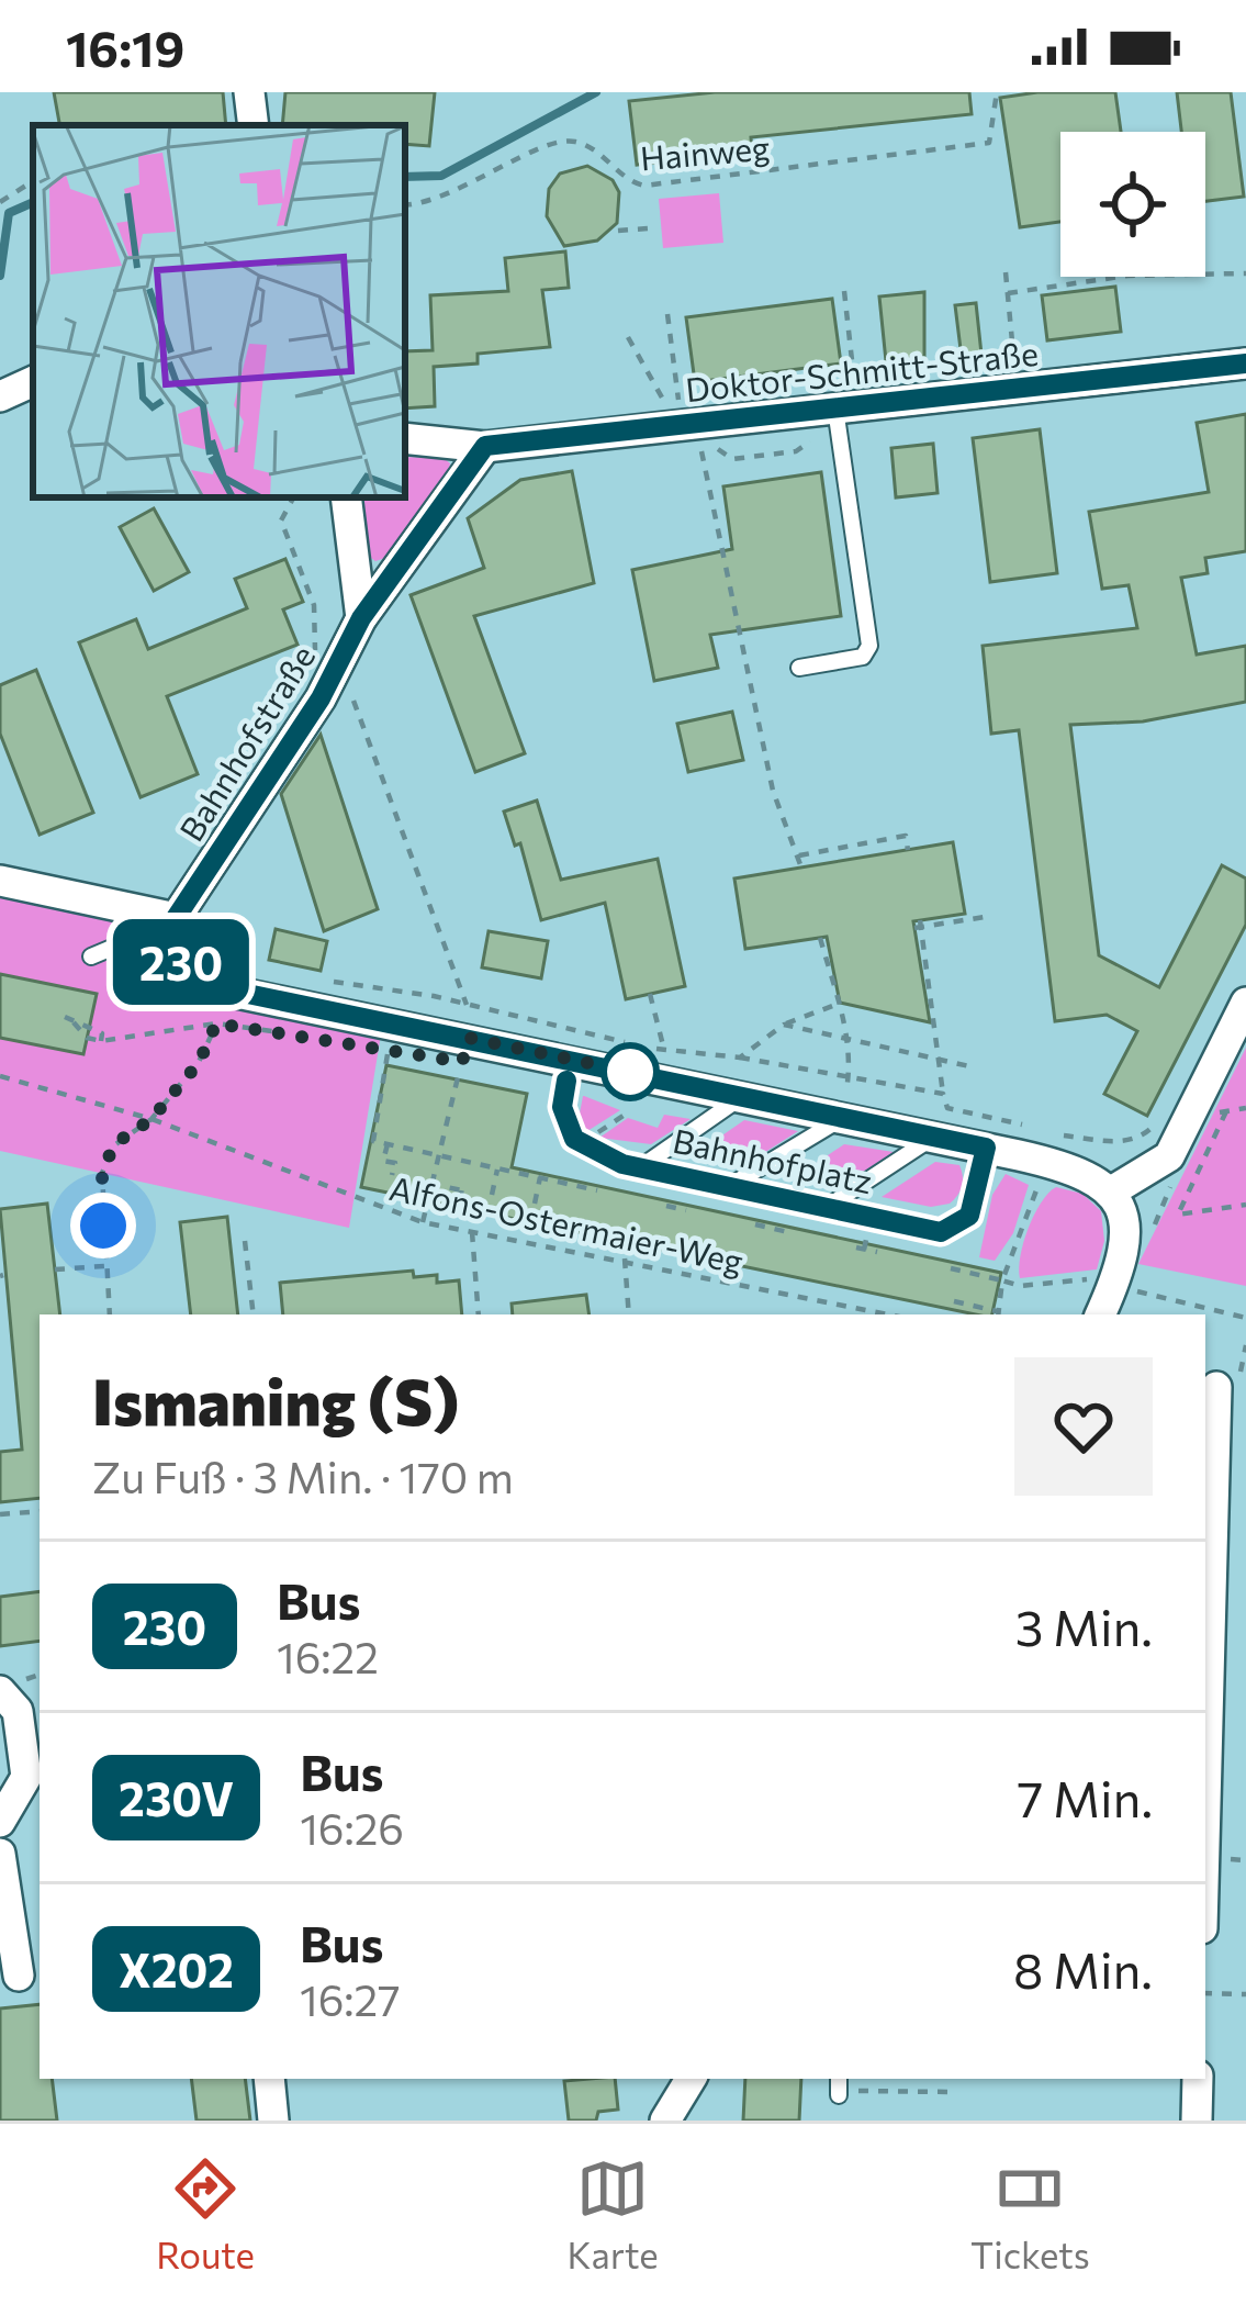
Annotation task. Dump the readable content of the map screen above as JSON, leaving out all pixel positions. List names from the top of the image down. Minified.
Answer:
{"streets":{"street":["Doktor-Schmitt-Straße","Bahnhofstraße","Bahnhofplatz"],"path":["Hainweg","Alfons-Ostermaier-Weg"]},"lines":["bus line 230"],"page":{"status":"16:19","on_map":"230","heading":["Ismaning (S)","Zu Fuß · 3 Min. · 170 m"],"list":[{"mark":"230","name":"Bus","note":"16:22","value":"3 Min."},{"mark":"230V","name":"Bus","note":"16:26","value":"7 Min."},{"mark":"X202","name":"Bus","note":"16:27","value":"8 Min."}],"tabs":["Route","Karte","Tickets"]}}
